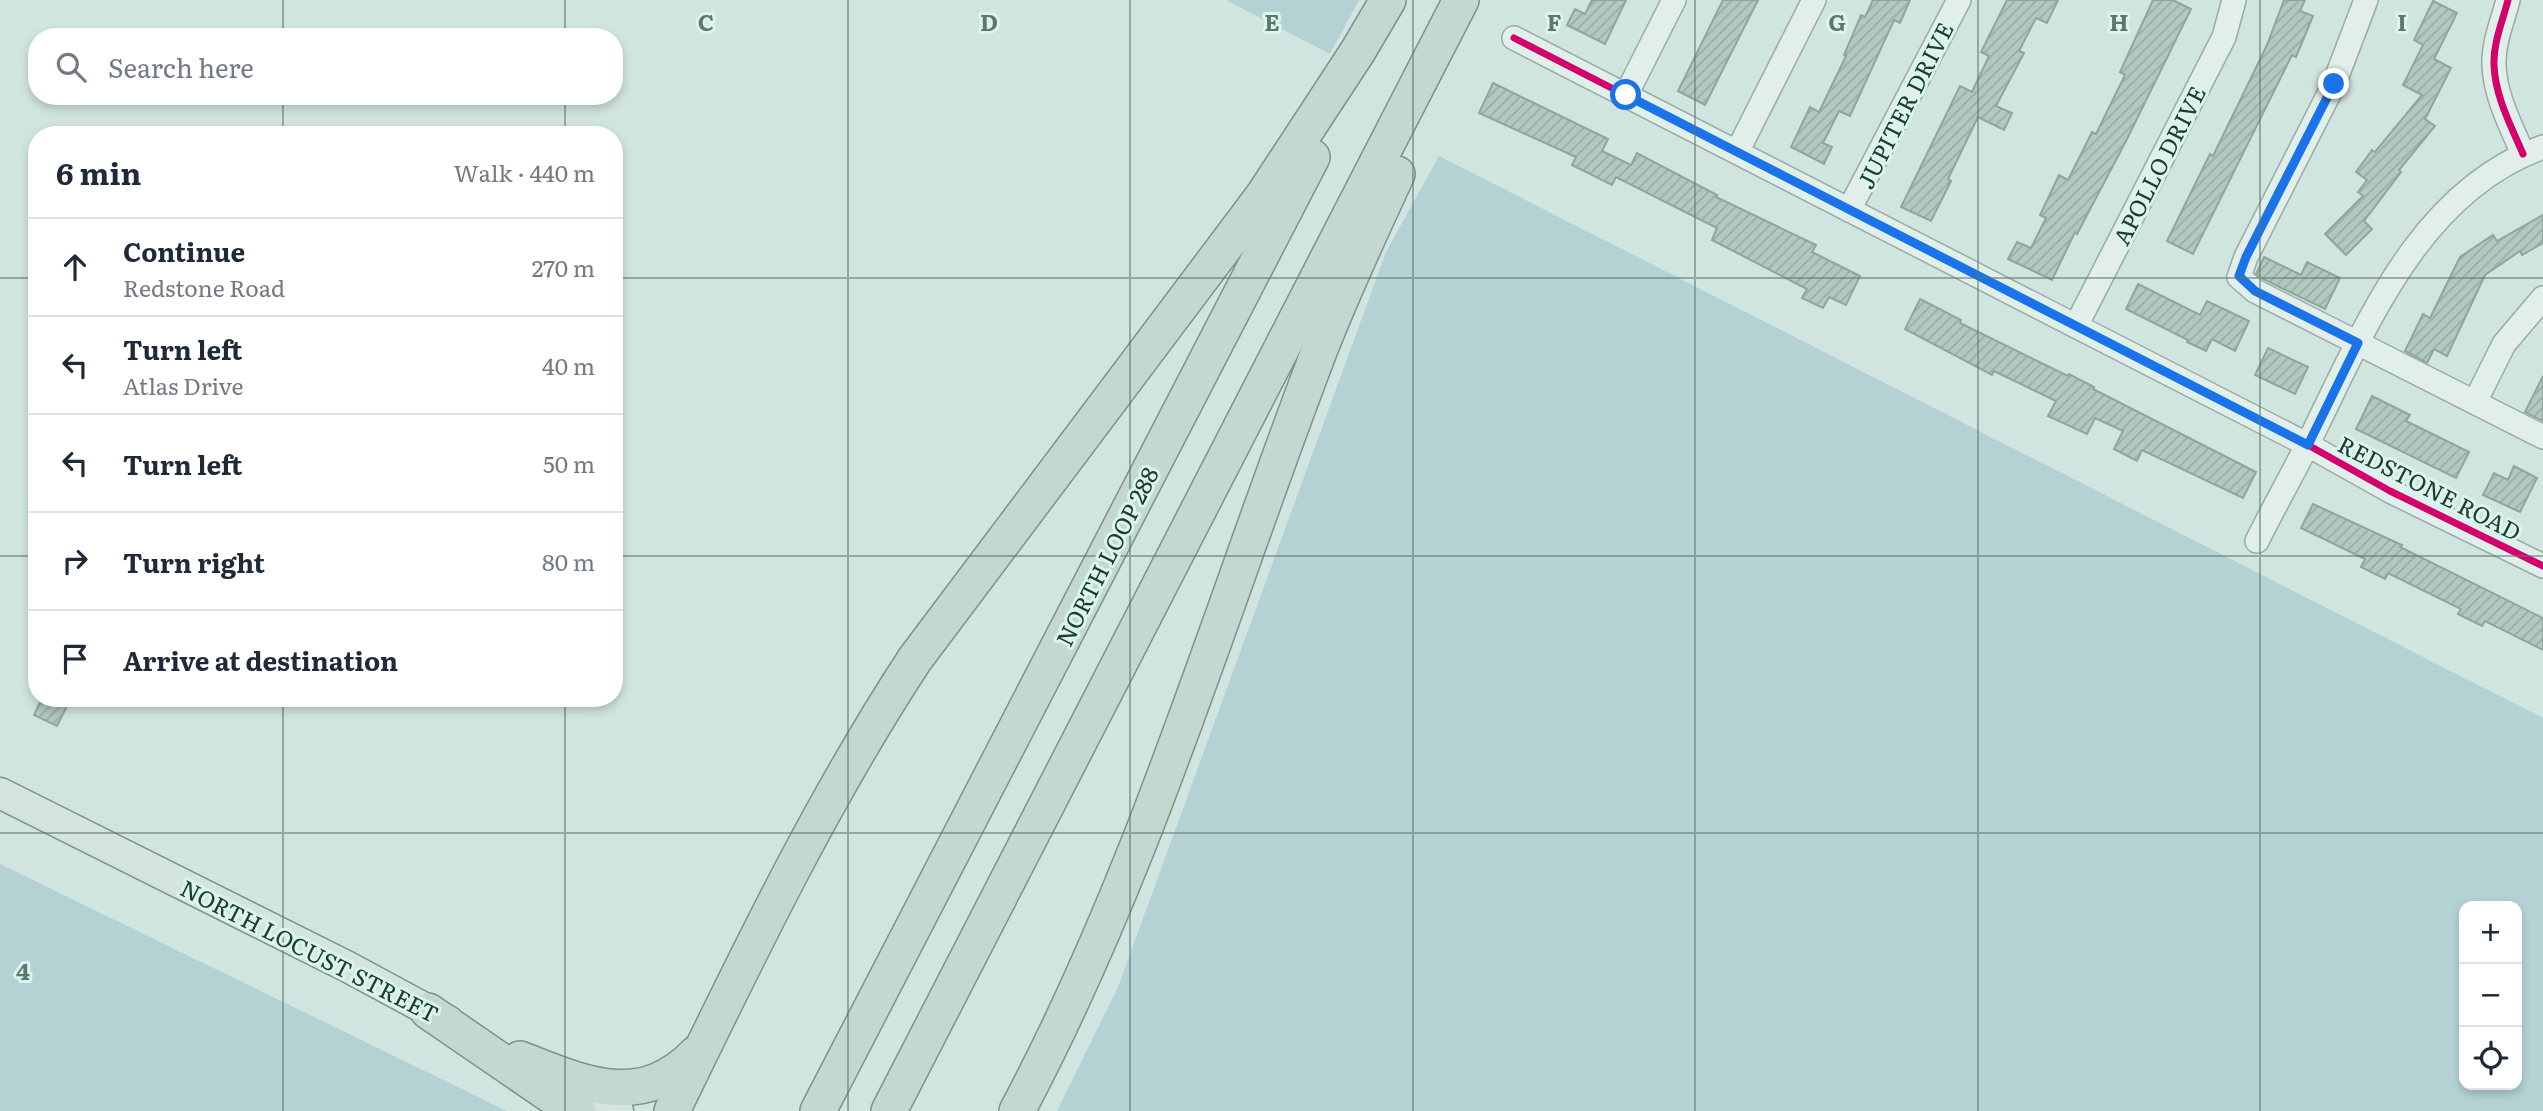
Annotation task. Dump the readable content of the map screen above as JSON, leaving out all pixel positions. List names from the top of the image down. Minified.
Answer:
{"streets":{"highway":["NORTH LOOP 288"],"main road":["NORTH LOCUST STREET"],"street":["JUPITER DRIVE","APOLLO DRIVE","REDSTONE ROAD"]},"crossings":[["JUPITER DRIVE","REDSTONE ROAD"],["APOLLO DRIVE","REDSTONE ROAD"]],"page":{"search":"Search here","heading":["6 min","Walk · 440 m"],"list":[["Continue","Redstone Road","270 m"],["Turn left","Atlas Drive","40 m"],["Turn left","50 m"],["Turn right","80 m"],"Arrive at destination"],"map_buttons":["+","−"]},"grid":{"columns":["C","D","E","F","G","H","I"],"rows":["4"]}}
